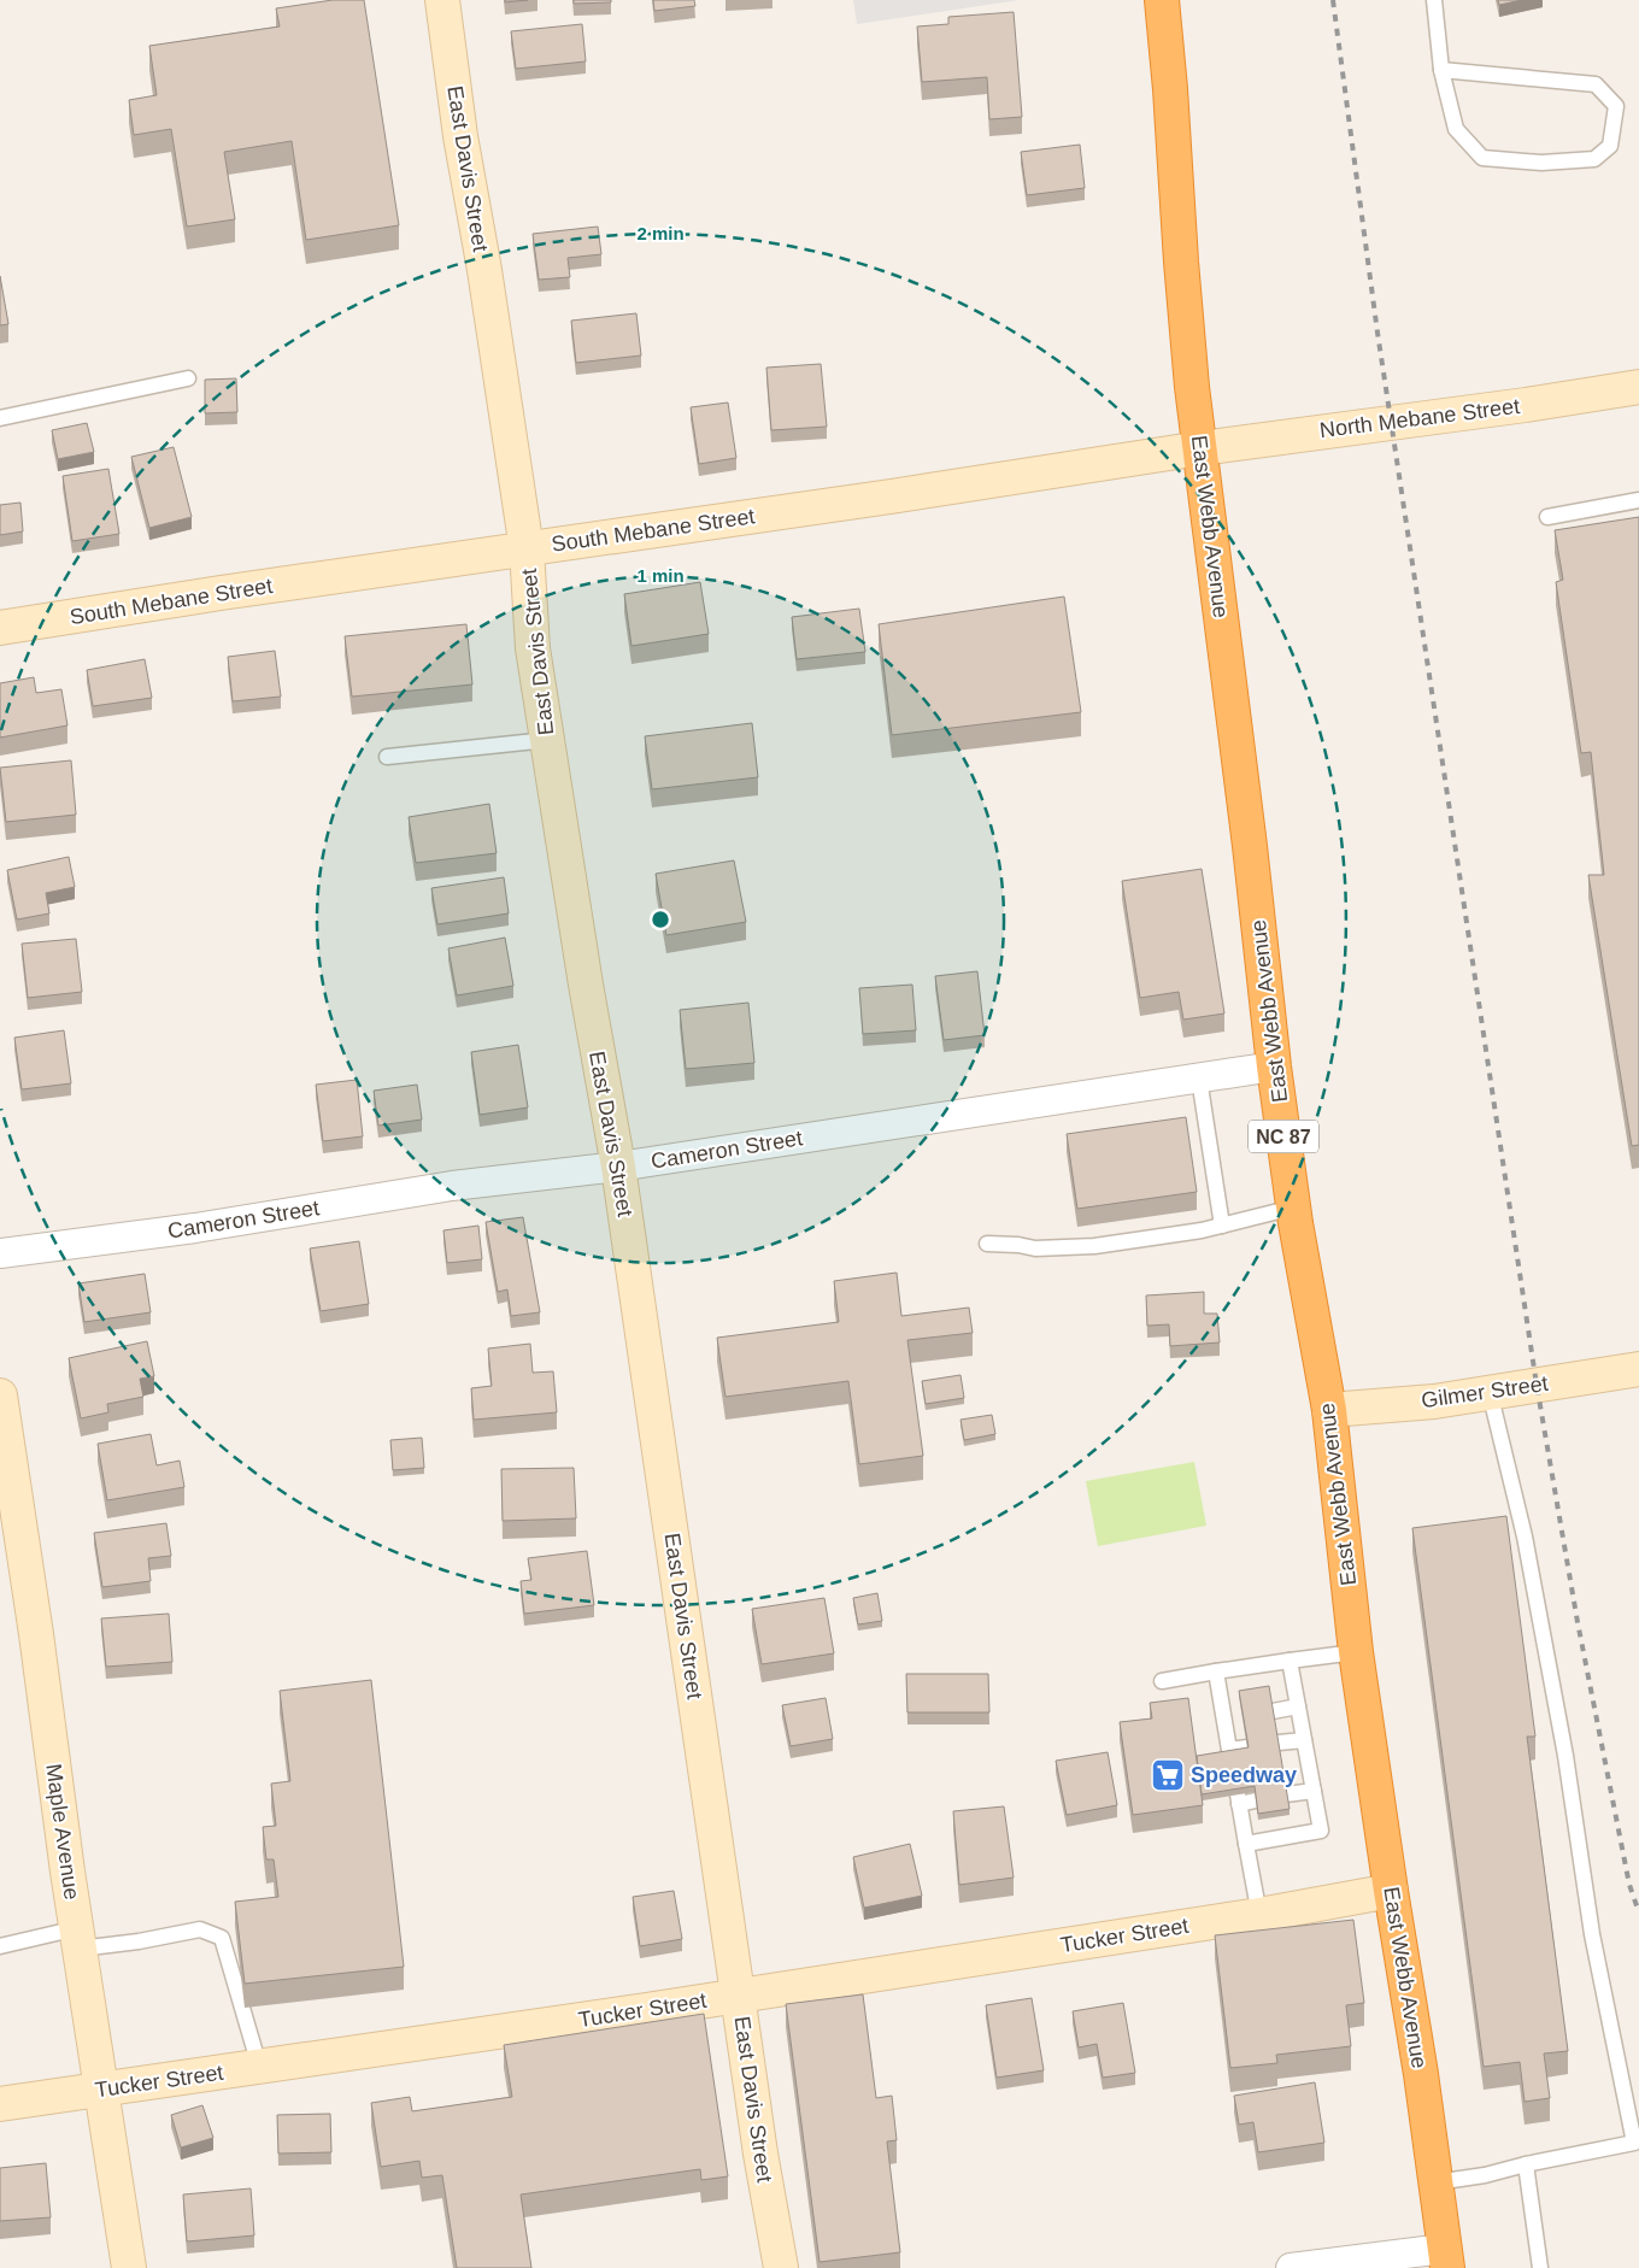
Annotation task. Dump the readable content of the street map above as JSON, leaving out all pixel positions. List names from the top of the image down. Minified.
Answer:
{"streets":{"highway":["East Webb Avenue","NC 87"],"street":["East Davis Street","North Mebane Street","South Mebane Street","Cameron Street","Gilmer Street","Maple Avenue","Tucker Street"]},"crossings":[["East Davis Street","South Mebane Street"],["East Davis Street","Cameron Street"],["East Davis Street","Tucker Street"],["North Mebane Street","East Webb Avenue"],["North Mebane Street","South Mebane Street"],["East Webb Avenue","South Mebane Street"],["East Webb Avenue","Cameron Street"],["East Webb Avenue","Gilmer Street"],["East Webb Avenue","Tucker Street"],["Maple Avenue","Tucker Street"]],"places":{"supermarket":["Speedway"]},"rings":["2 min","1 min"]}
